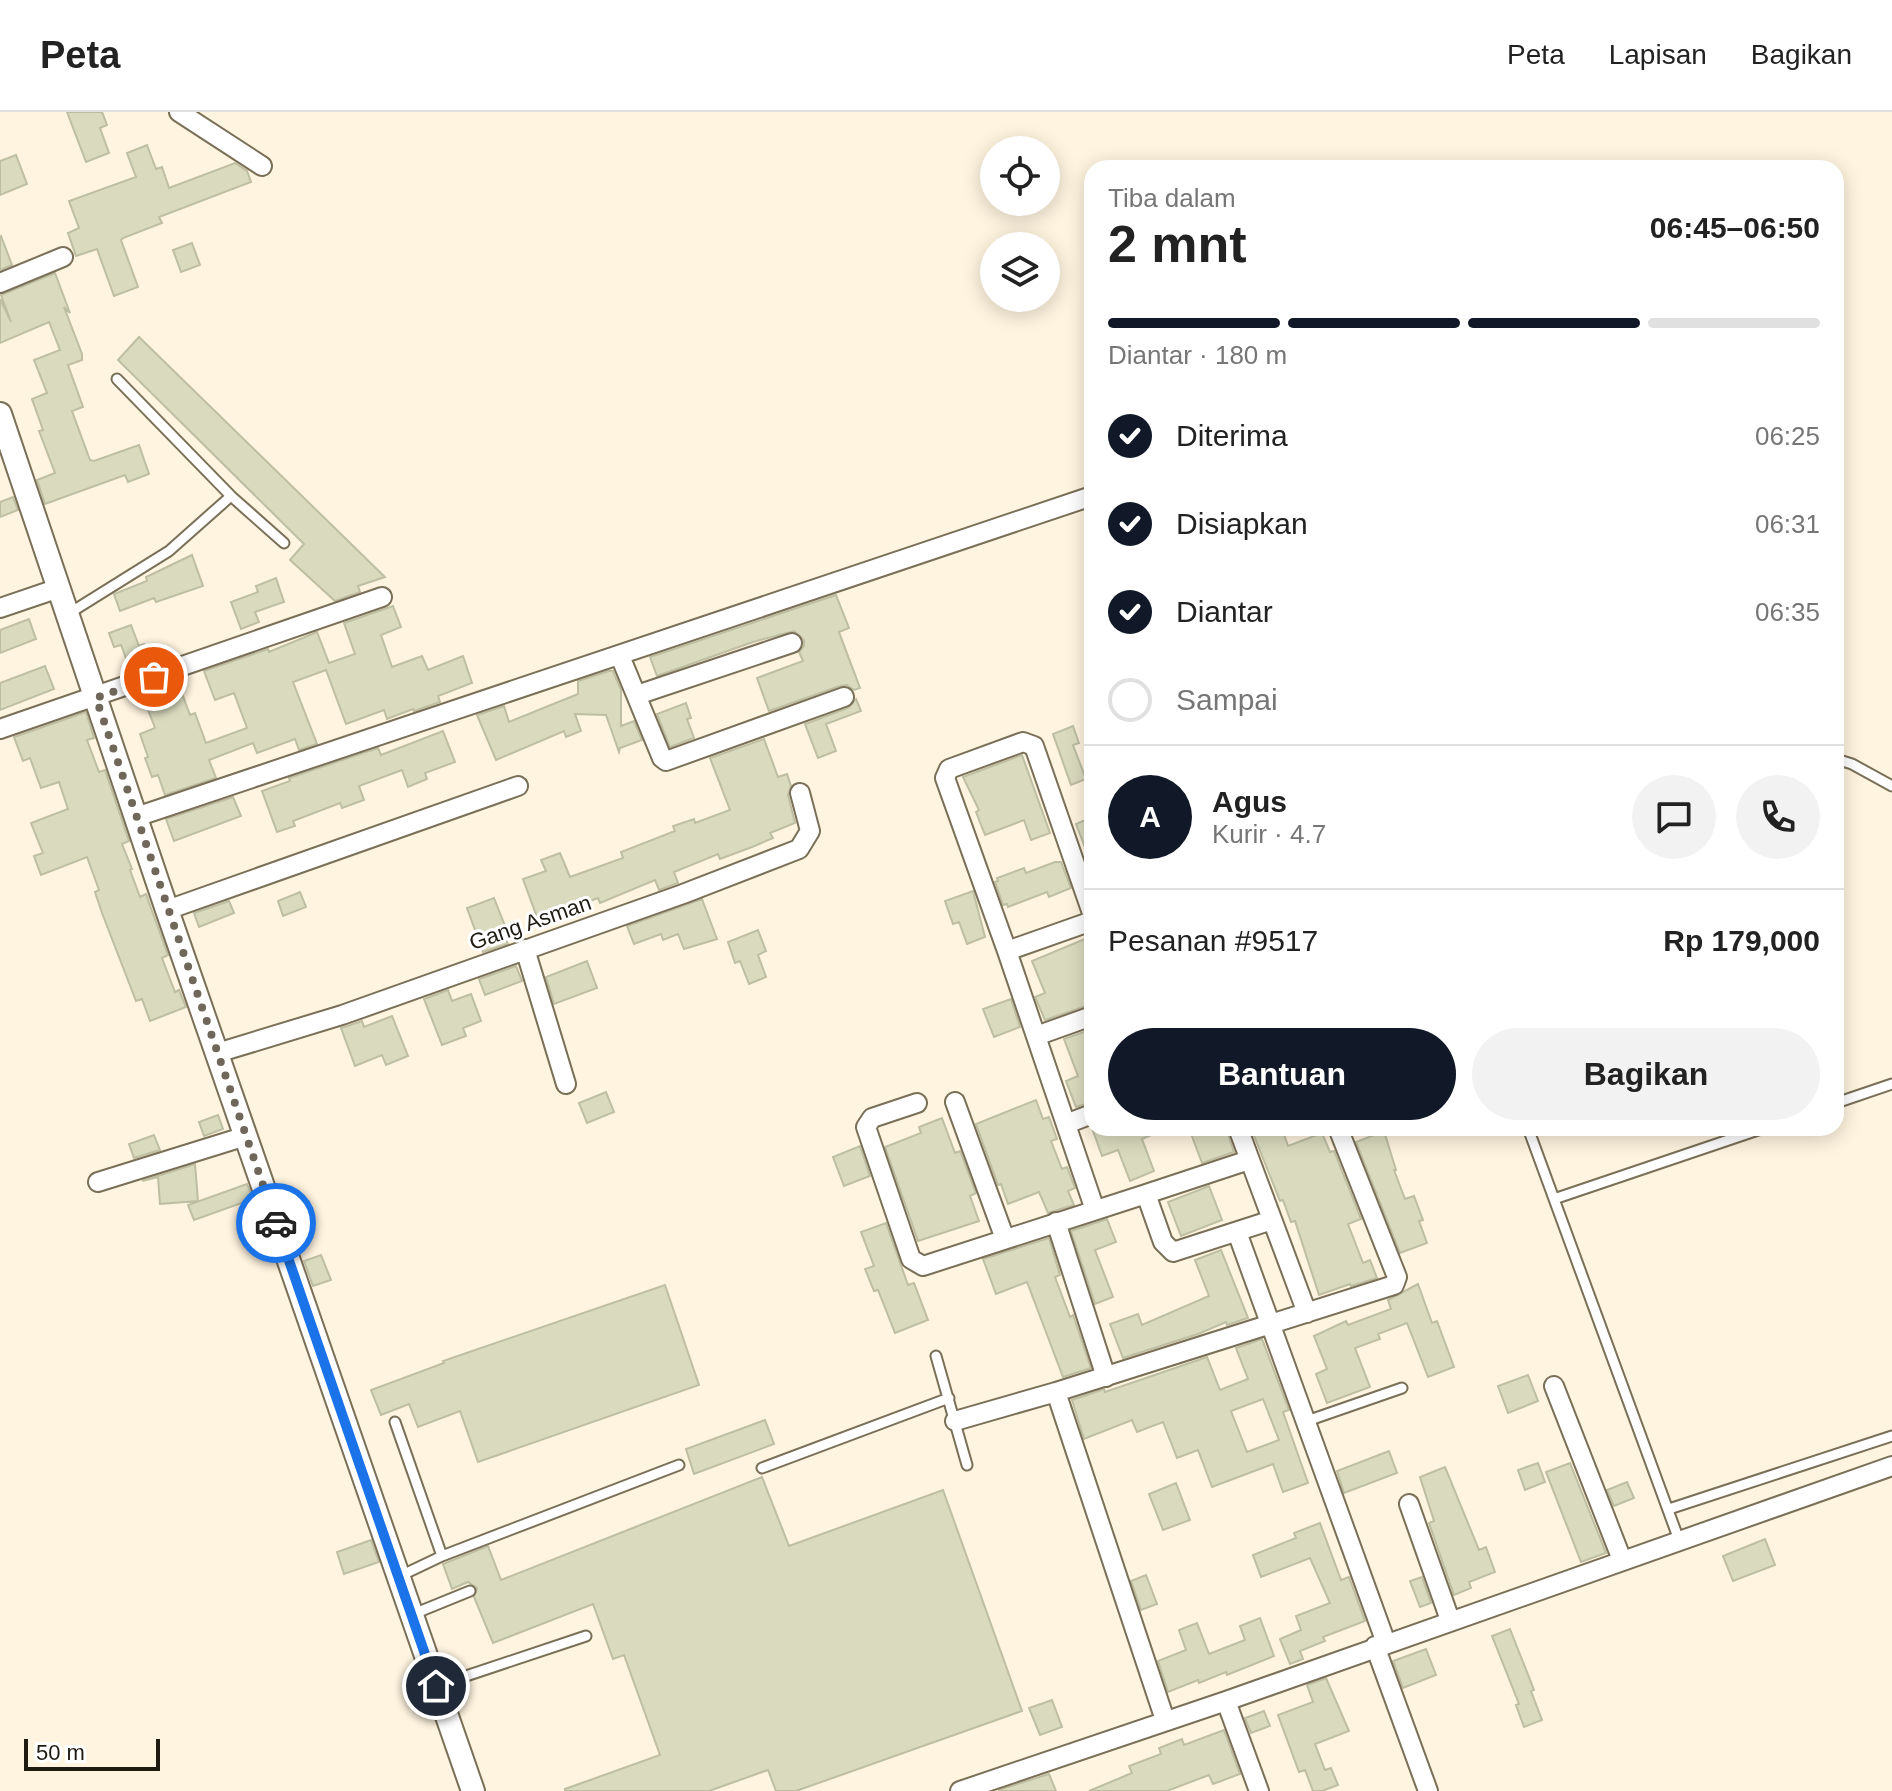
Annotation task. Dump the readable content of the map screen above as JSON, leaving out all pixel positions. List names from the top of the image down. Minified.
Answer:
{"streets":{"street":["Gang Asman"]},"scale_bar":"50 m","page":{"header":"Peta","nav":["Peta","Lapisan","Bagikan"],"heading":["2 mnt","Tiba dalam","06:45–06:50"],"panel":["Agus","Kurir · 4.7","Pesanan #9517","Rp 179,000"],"bar":"Diantar · 180 m","list":[["Diterima","06:25"],["Disiapkan","06:31"],["Diantar","06:35"],"Sampai"],"round":"A","buttons":["Bantuan","Bagikan"],"scale":"50 m"}}
